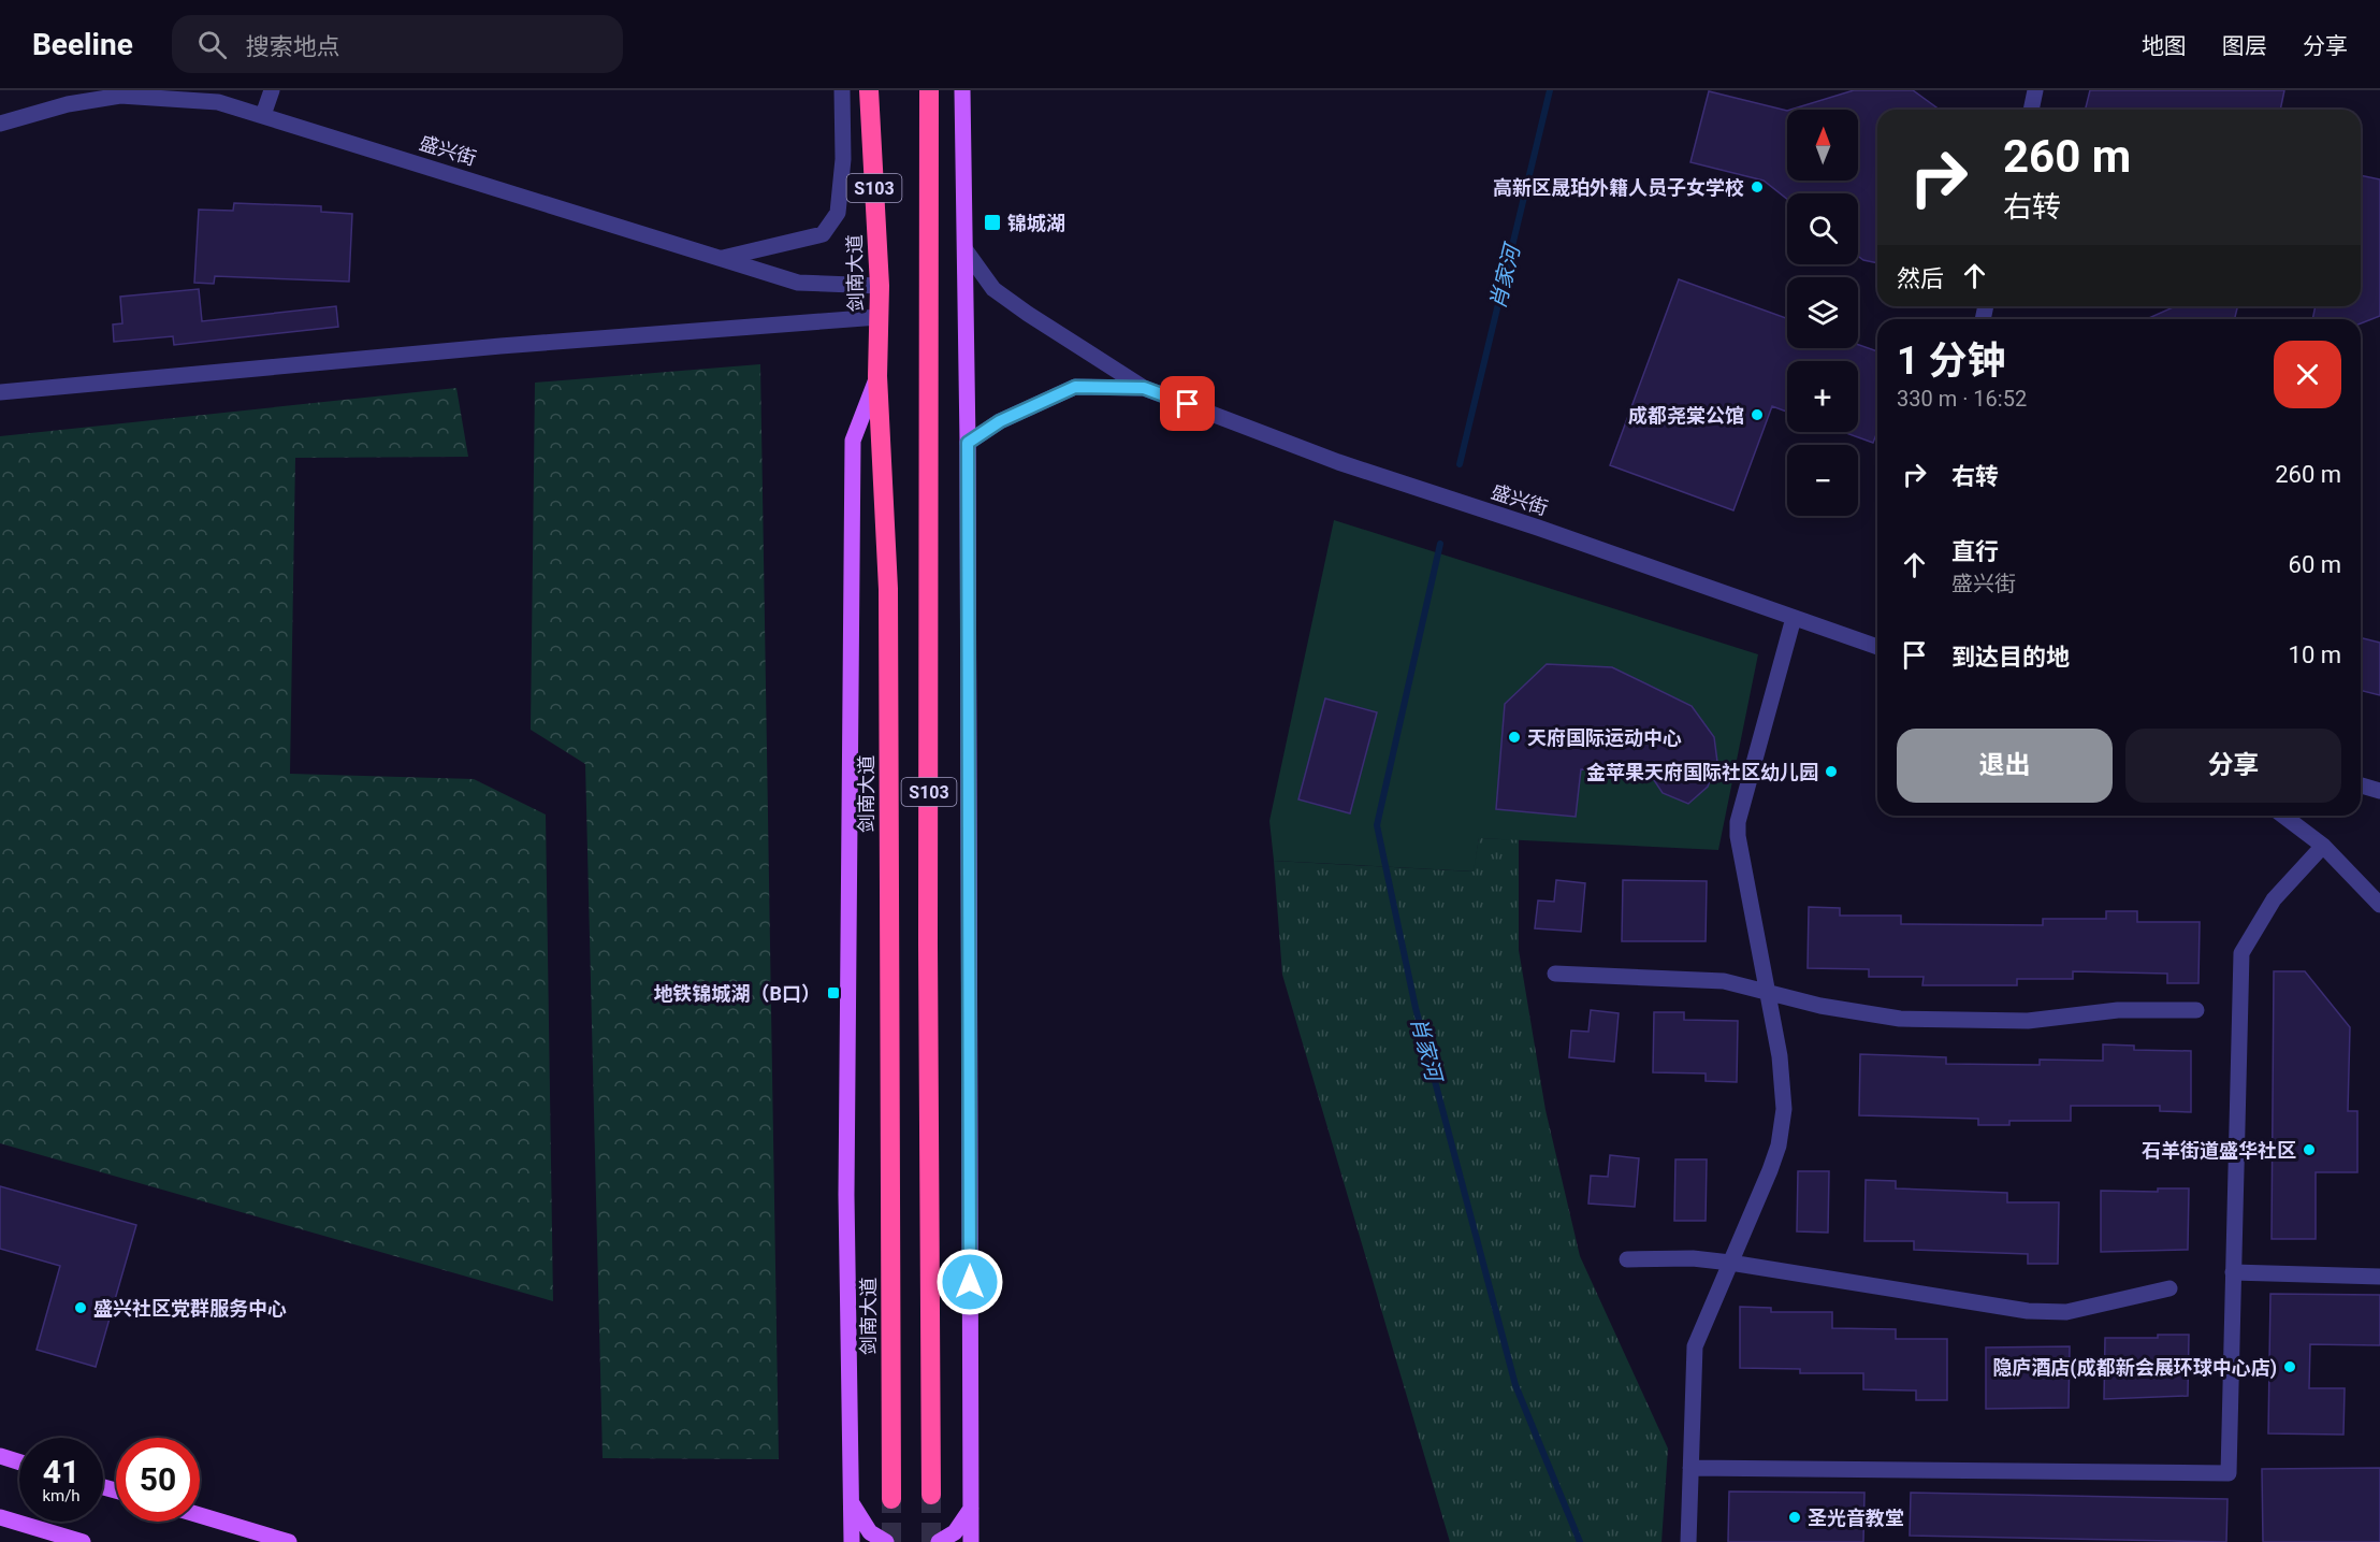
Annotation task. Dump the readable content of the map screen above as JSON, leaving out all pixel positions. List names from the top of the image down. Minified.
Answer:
{"streets":{"highway":["S103","剑南大道"],"street":["盛兴街"]},"crossings":[["盛兴街","剑南大道"]],"water":["肖家河"],"places":{"other":["高新区晟珀外籍人员子女学校","成都尧棠公馆","天府国际运动中心","金苹果天府国际社区幼儿园","石羊街道盛华社区","盛兴社区党群服务中心","隐庐酒店(成都新会展环球中心店)","圣光音教堂"],"transit":["锦城湖","地铁锦城湖（B口）"]},"north":"top","page":{"header":"Beeline","search":"搜索地点","nav":["地图","图层","分享"],"map_buttons":["+","−"],"turn":["260 m","右转"],"then":"然后","heading":["1 分钟","330 m · 16:52"],"list":[{"name":"右转","value":"260 m"},{"name":"直行","note":"盛兴街","value":"60 m"},{"name":"到达目的地","value":"10 m"}],"buttons":["退出","分享"],"speed":"41 km/h","limit":"50"}}
